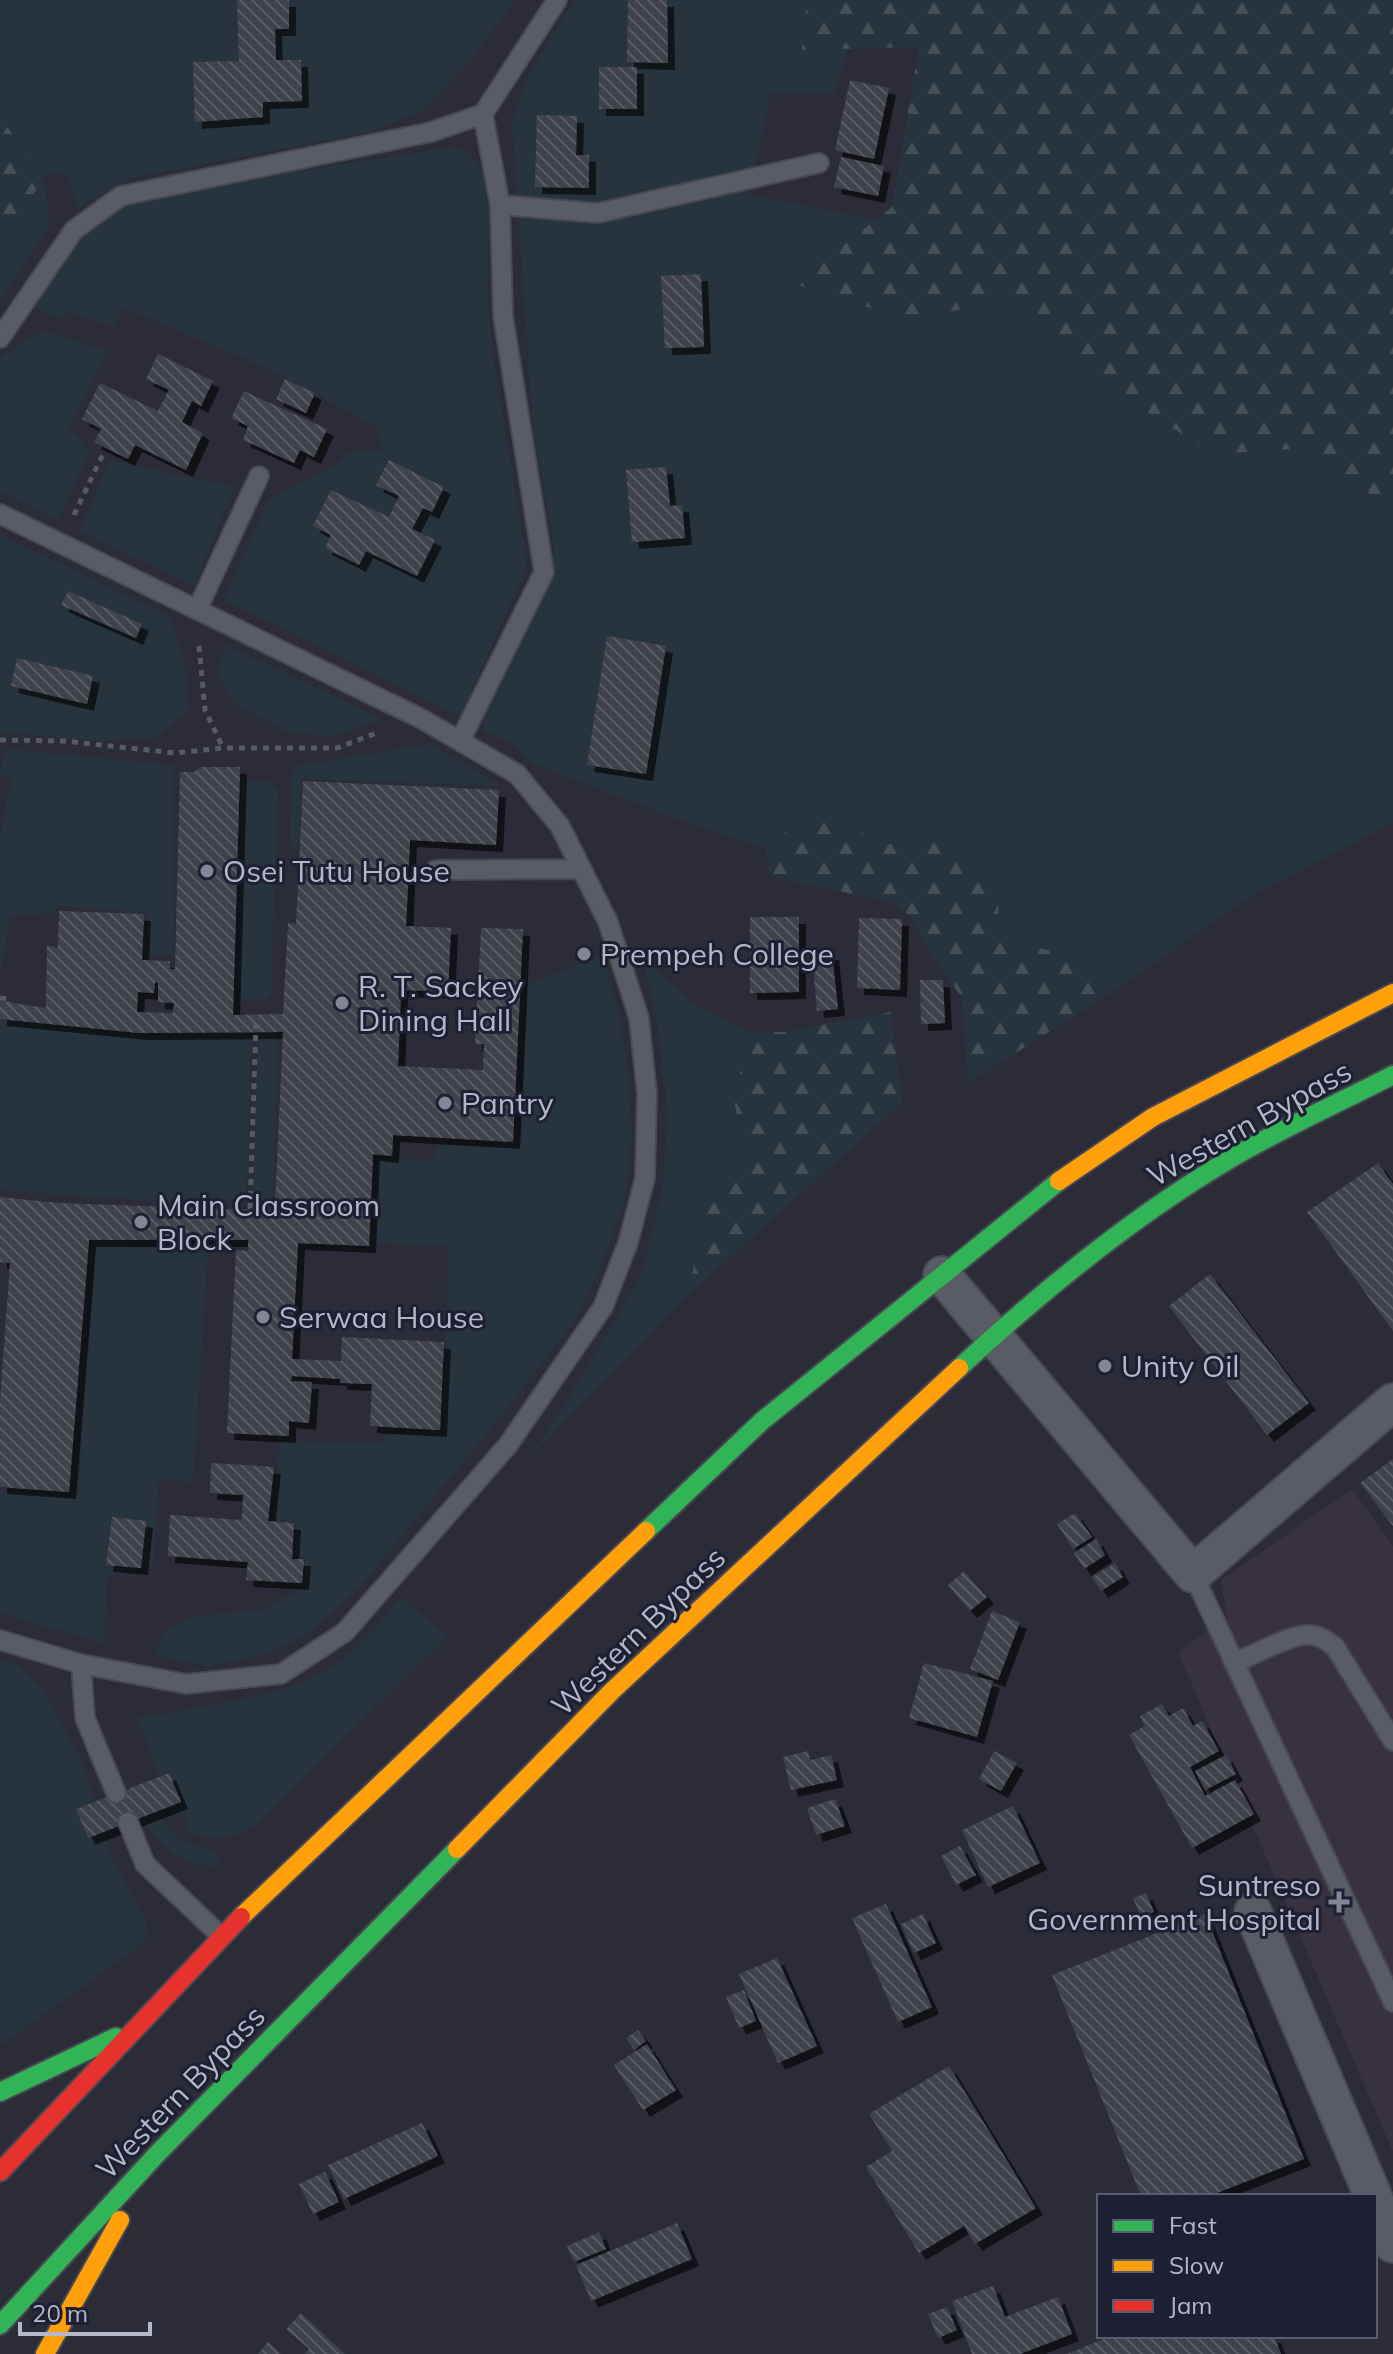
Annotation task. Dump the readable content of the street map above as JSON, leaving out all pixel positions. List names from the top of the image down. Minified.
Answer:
{"streets":{"highway":["Western Bypass"]},"places":{"other":["Osei Tutu House","Prempeh College","R. T. Sackey Dining Hall","Pantry","Main Classroom Block","Serwaa House","Unity Oil"],"health":["Suntreso Government Hospital"]},"legend":["Fast","Slow","Jam"],"scale_bar":"20 m"}
